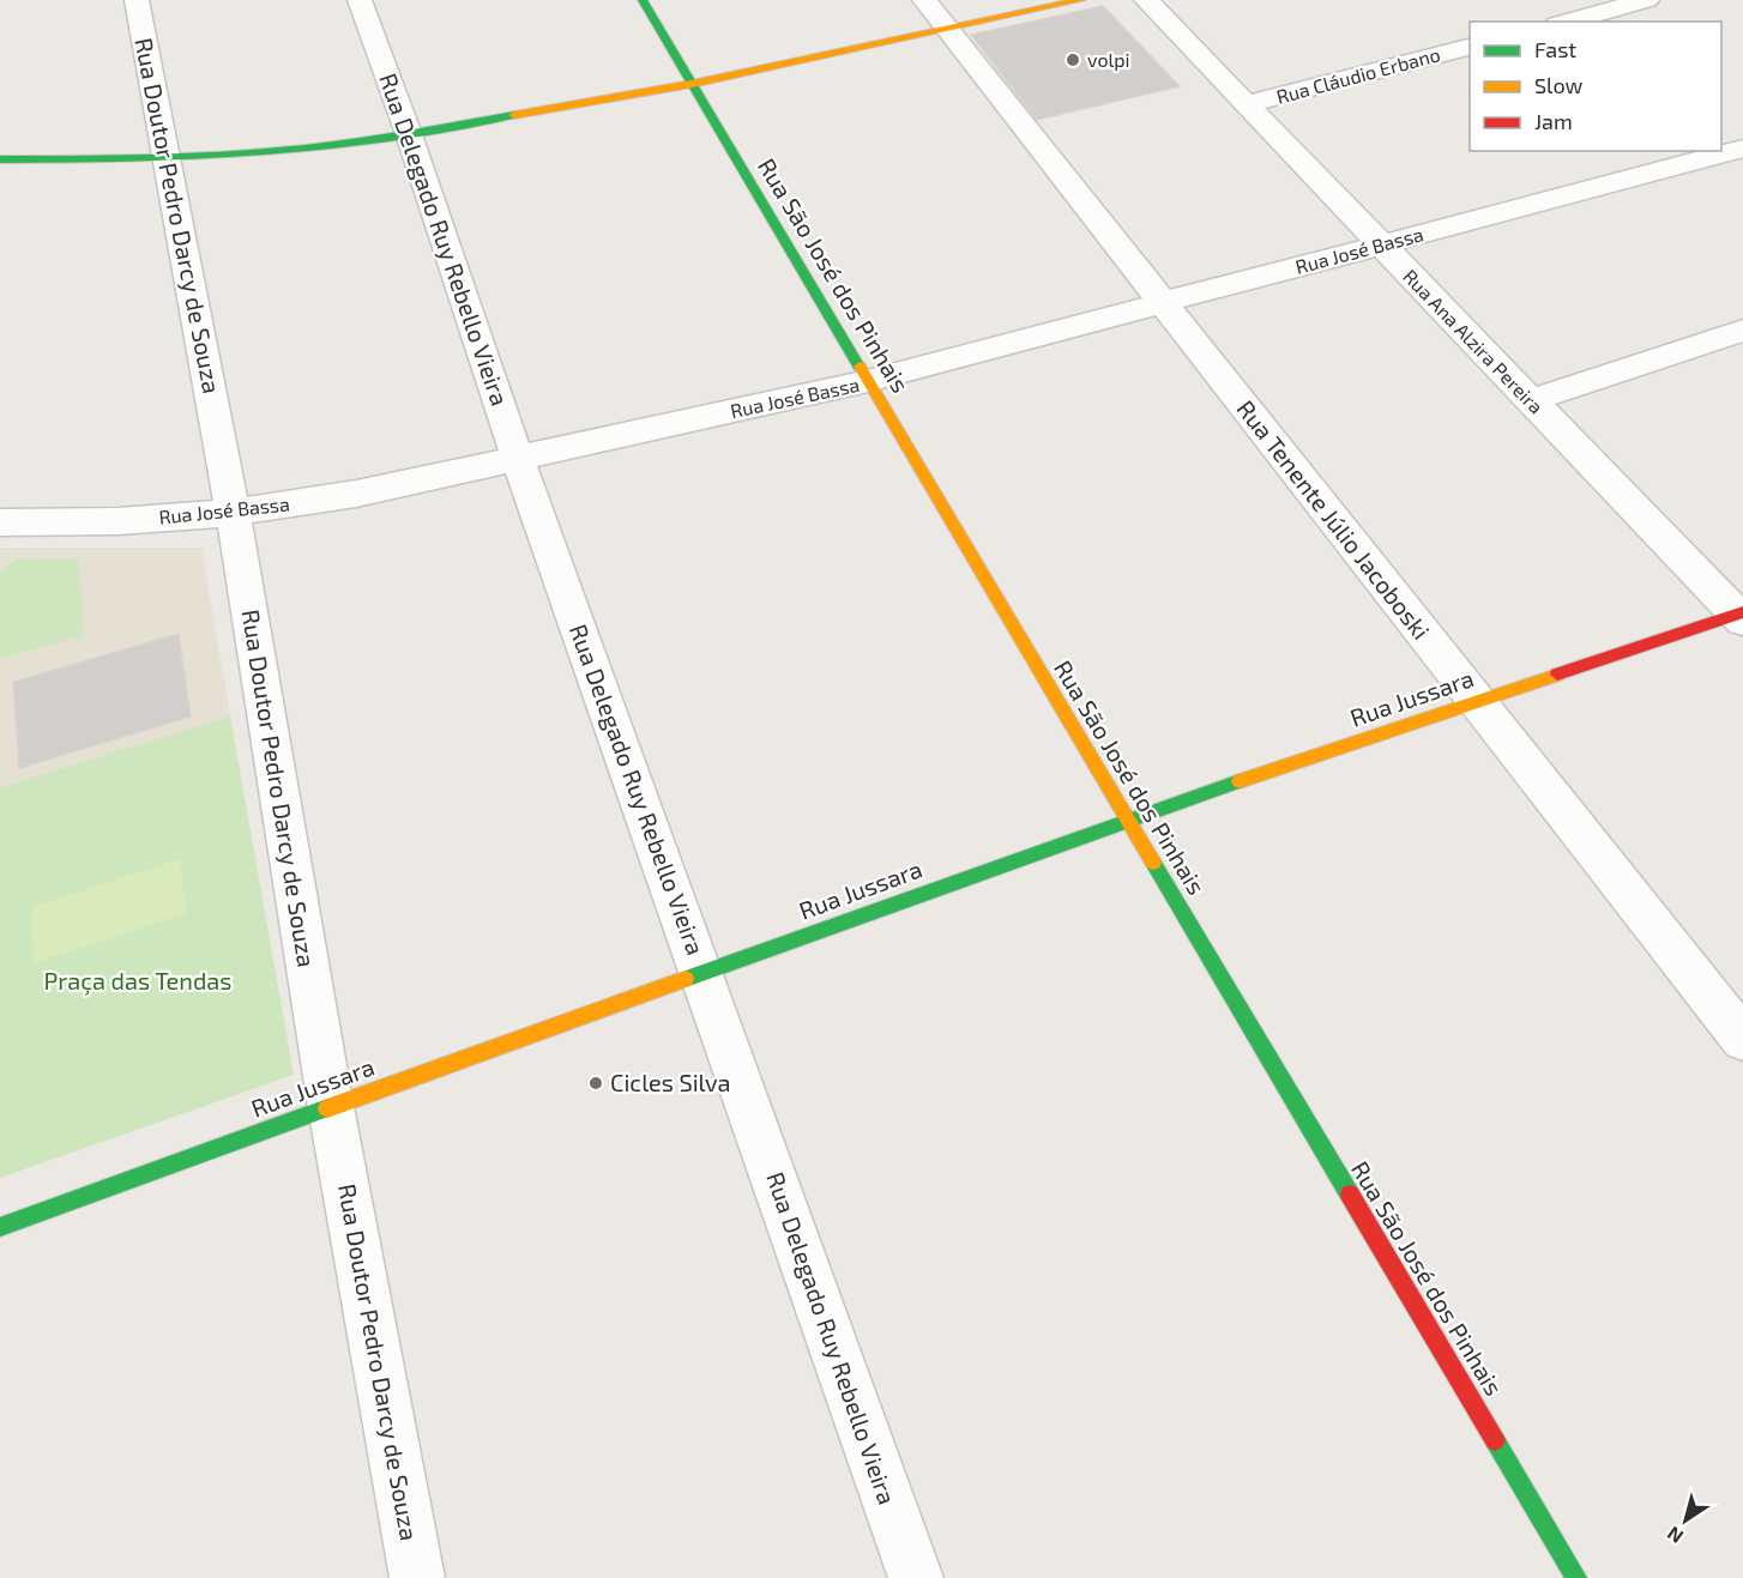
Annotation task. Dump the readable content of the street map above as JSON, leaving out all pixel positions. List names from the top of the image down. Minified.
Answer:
{"streets":{"street":["Rua Cláudio Erbano","Rua Doutor Pedro Darcy de Souza","Rua Delegado Ruy Rebello Vieira","Rua José Bassa","Rua São José dos Pinhais","Rua Ana Alzira Pereira","Rua Tenente Júlio Jacoboski","Rua Jussara"]},"crossings":[["Rua Cláudio Erbano","Rua Ana Alzira Pereira"],["Rua Doutor Pedro Darcy de Souza","Rua José Bassa"],["Rua Doutor Pedro Darcy de Souza","Rua Jussara"],["Rua Delegado Ruy Rebello Vieira","Rua José Bassa"],["Rua Delegado Ruy Rebello Vieira","Rua Jussara"],["Rua José Bassa","Rua São José dos Pinhais"],["Rua José Bassa","Rua Ana Alzira Pereira"],["Rua José Bassa","Rua Tenente Júlio Jacoboski"],["Rua São José dos Pinhais","Rua Jussara"],["Rua Ana Alzira Pereira","Rua Jussara"],["Rua Tenente Júlio Jacoboski","Rua Jussara"]],"parks":["Praça das Tendas"],"places":["volpi","Cicles Silva"],"legend":["Fast","Slow","Jam"],"north":"bottom left"}
